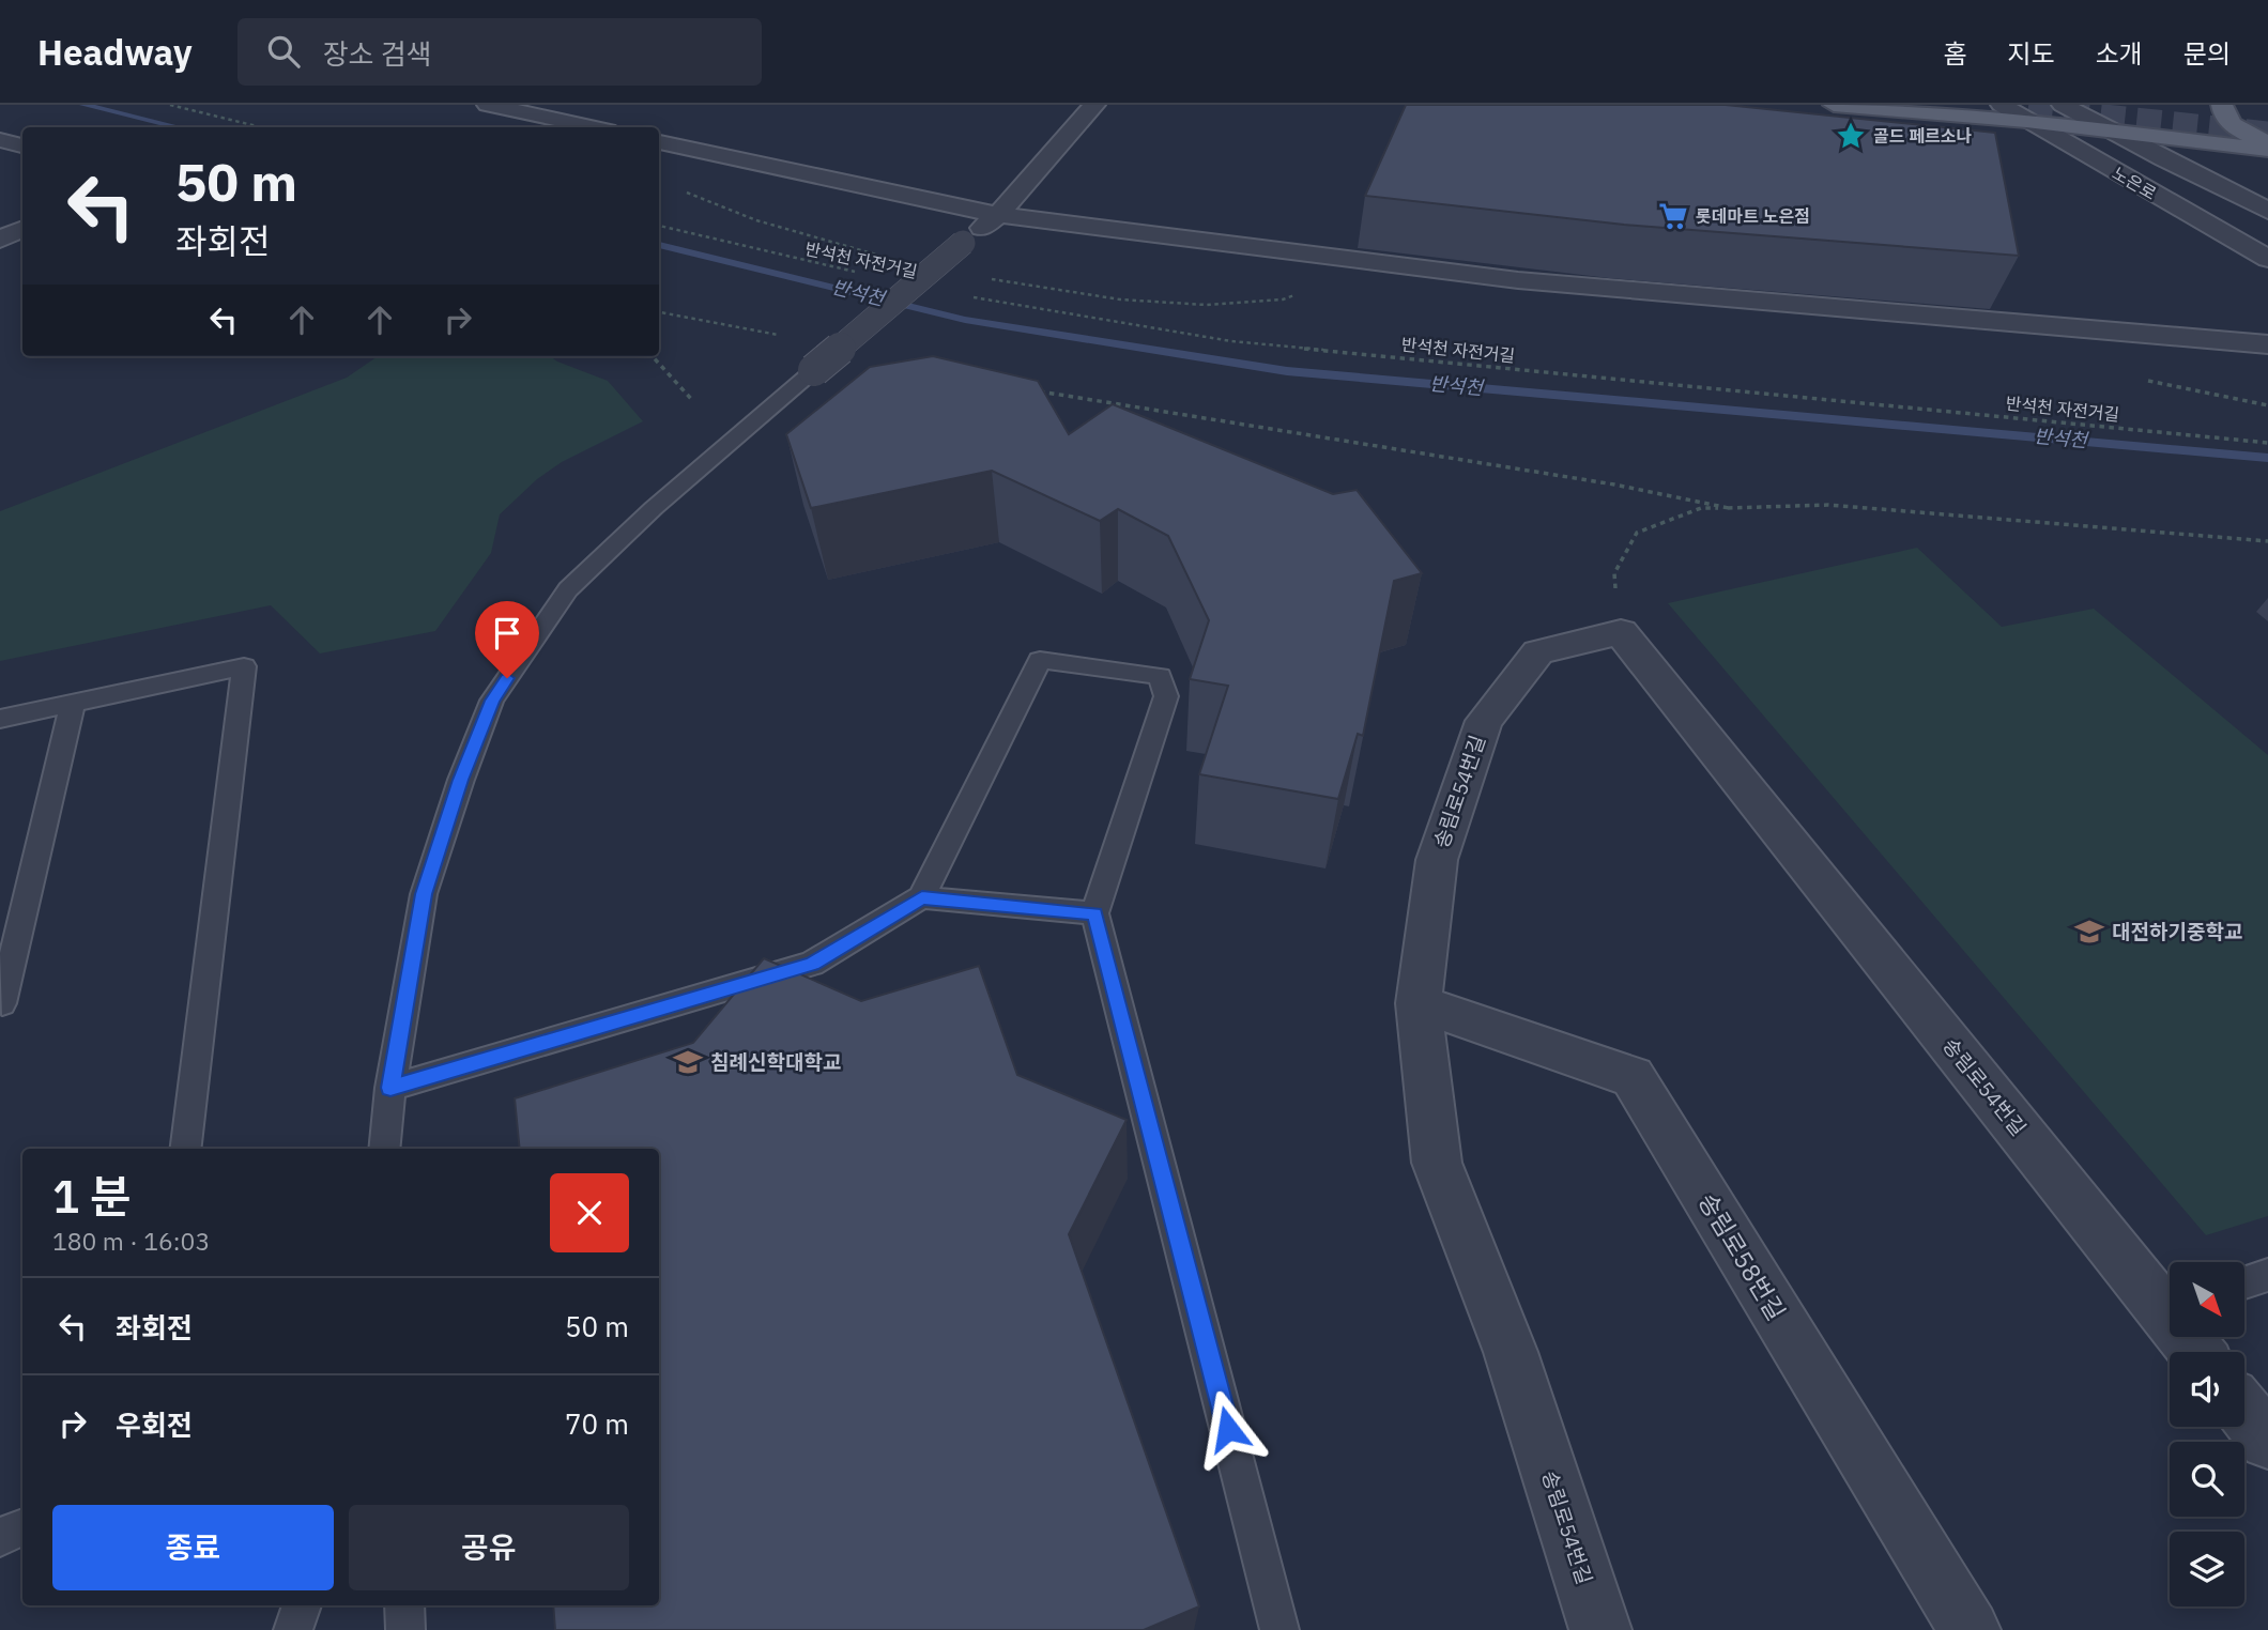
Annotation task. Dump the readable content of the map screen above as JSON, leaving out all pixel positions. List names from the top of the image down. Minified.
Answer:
{"streets":{"street":["노은로","송림로54번길","송림로58번길"],"path":["반석천 자전거길"]},"crossings":[["송림로54번길","송림로58번길"]],"water":["반석천"],"places":{"place":["골드 페르소나"],"supermarket":["롯데마트 노은점"],"school or university":["대전하기중학교","침례신학대학교"]},"north":"bottom right","page":{"header":"Headway","search":"장소 검색","nav":["홈","지도","소개","문의"],"turn":["50 m","좌회전"],"heading":["1 분","180 m · 16:03"],"list":[{"name":"좌회전","value":"50 m"},{"name":"우회전","value":"70 m"}],"buttons":["종료","공유"]}}
